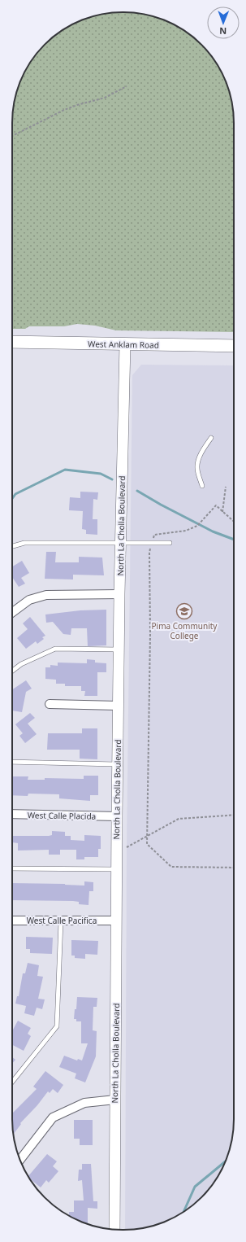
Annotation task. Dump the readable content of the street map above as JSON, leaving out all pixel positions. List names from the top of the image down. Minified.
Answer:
{"streets":{"main road":["West Anklam Road"],"street":["North La Cholla Boulevard","West Calle Placida","West Calle Pacifica"]},"crossings":[["West Anklam Road","North La Cholla Boulevard"],["North La Cholla Boulevard","West Calle Placida"],["North La Cholla Boulevard","West Calle Pacifica"]],"places":{"school or university":["Pima Community College"]},"north":"bottom"}
